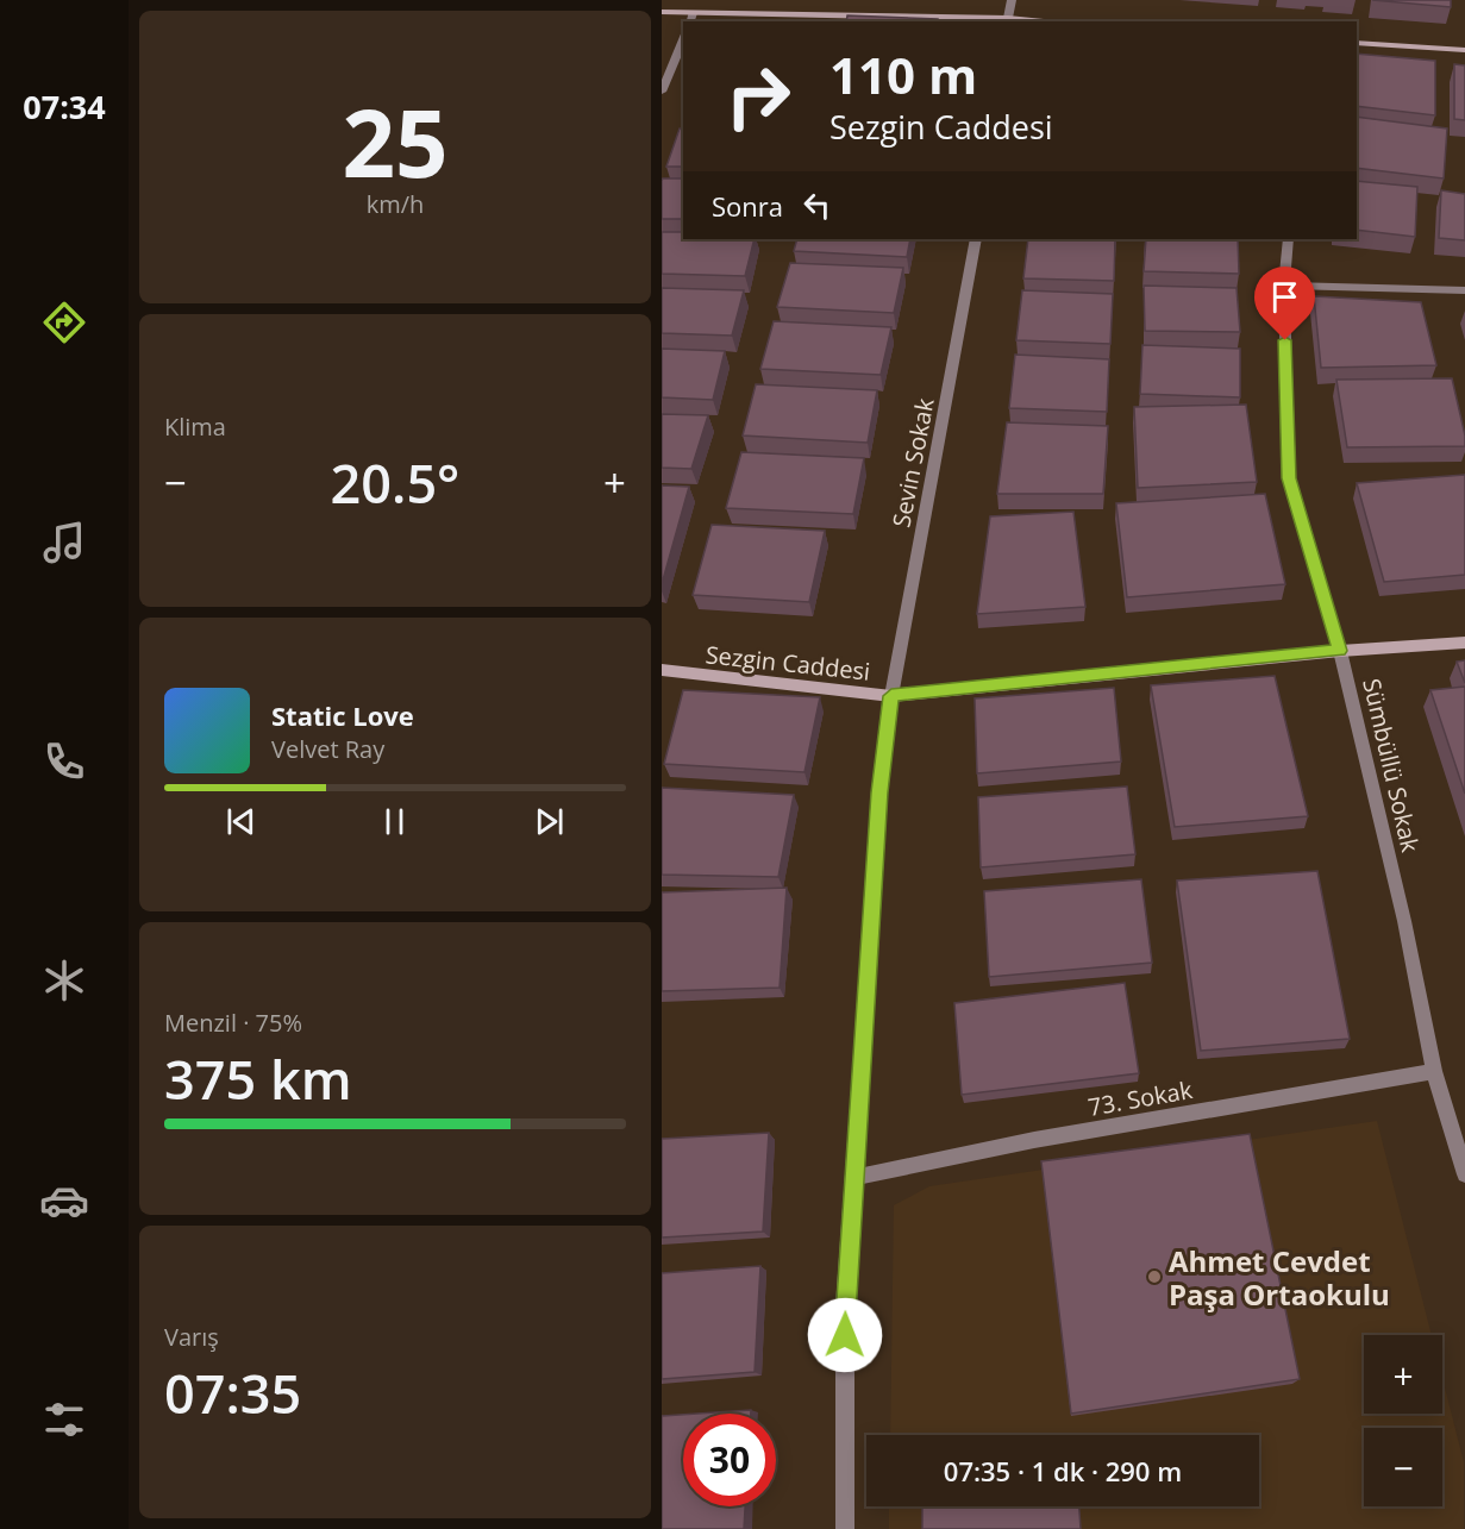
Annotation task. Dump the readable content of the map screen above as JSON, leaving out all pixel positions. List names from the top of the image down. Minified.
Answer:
{"streets":{"street":["Sevin Sokak","Sezgin Caddesi","Sümbüllü Sokak","73. Sokak"]},"crossings":[["Sevin Sokak","Sezgin Caddesi"],["Sevin Sokak","73. Sokak"],["Sezgin Caddesi","Sümbüllü Sokak"],["Sümbüllü Sokak","73. Sokak"]],"places":["Ahmet Cevdet Paşa Ortaokulu"],"page":{"tabs":"07:34","tile":[["25","km/h"],"Klima",["Menzil · 75%","375 km"],["Varış","07:35"]],"turn":["110 m","Sezgin Caddesi"],"then":"Sonra","heat":["−","20.5°","+"],"song":["Static Love","Velvet Ray"],"map_buttons":["+","−"],"limit":"30","trip":"07:35 · 1 dk · 290 m"}}
